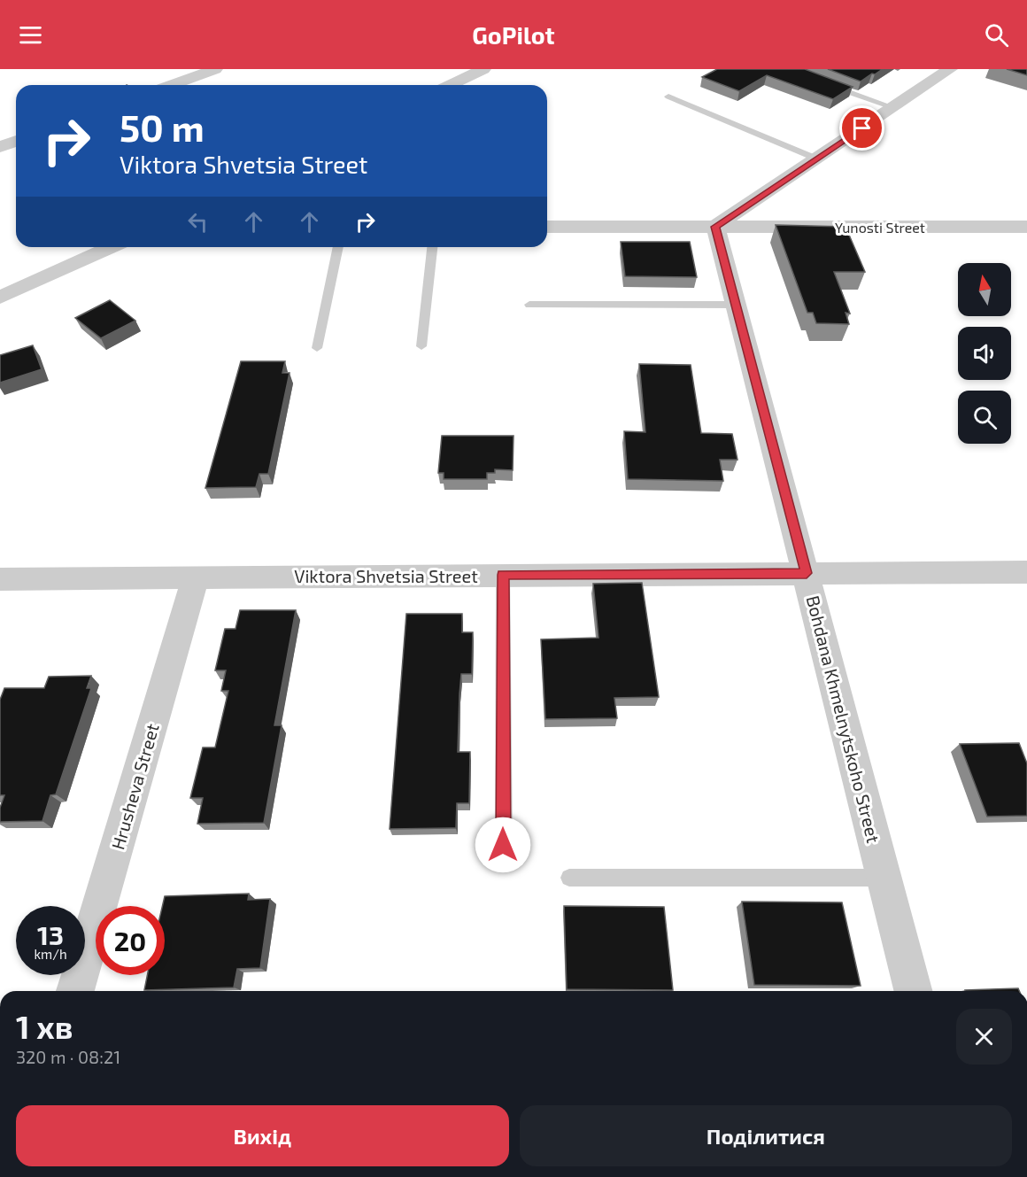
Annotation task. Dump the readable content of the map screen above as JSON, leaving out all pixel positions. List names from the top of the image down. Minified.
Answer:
{"streets":{"street":["Yunosti Street","Viktora Shvetsia Street","Bohdana Khmelnytskoho Street","Hrusheva Street"]},"crossings":[["Yunosti Street","Bohdana Khmelnytskoho Street"],["Viktora Shvetsia Street","Bohdana Khmelnytskoho Street"],["Viktora Shvetsia Street","Hrusheva Street"]],"north":"top","page":{"header":"GoPilot","turn":["50 m","Viktora Shvetsia Street"],"speed":"13 km/h","limit":"20","heading":["1 хв","320 m · 08:21"],"buttons":["Вихід","Поділитися"]}}
